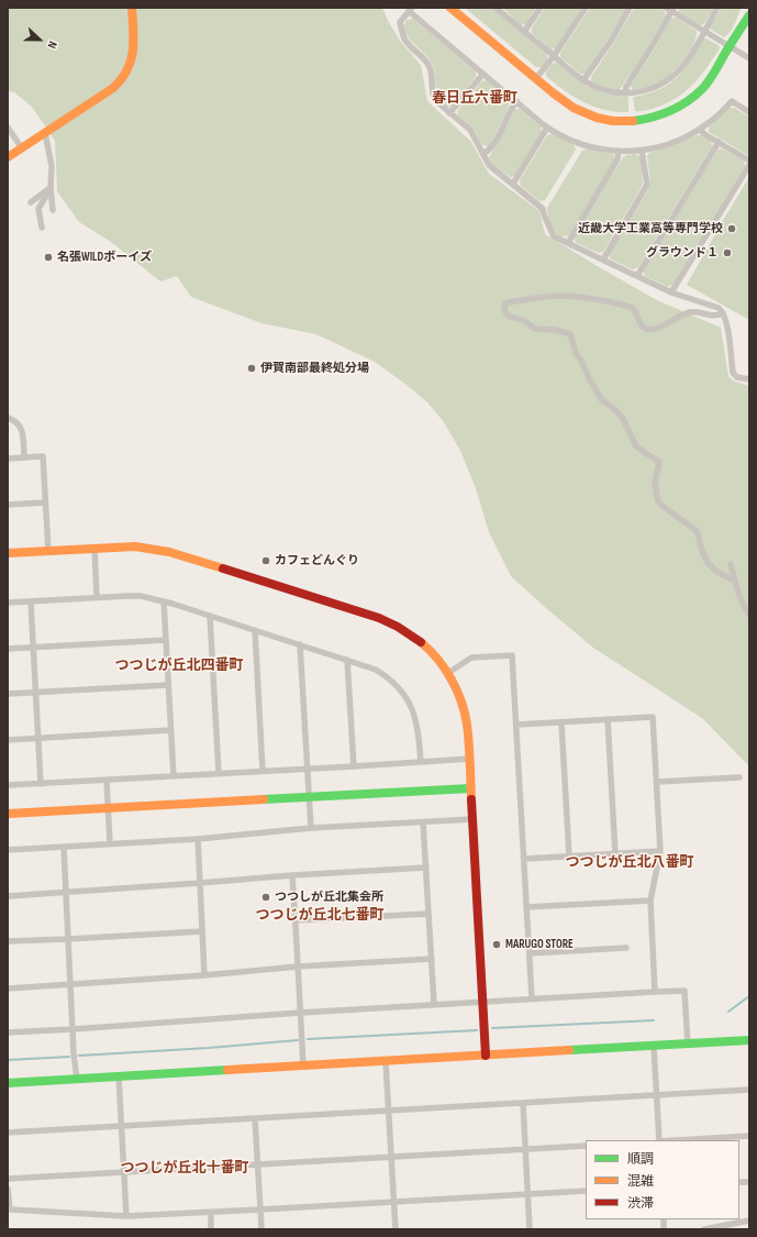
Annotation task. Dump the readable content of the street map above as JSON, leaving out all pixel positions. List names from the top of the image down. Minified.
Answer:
{"districts":["春日丘六番町","つつじが丘北四番町","つつじが丘北八番町","つつじが丘北七番町","つつじが丘北十番町"],"places":["近畿大学工業高等専門学校","グラウンド１","名張WILDボーイズ","伊賀南部最終処分場","カフェどんぐり","つつしが丘北集会所","MARUGO STORE"],"legend":["順調","混雑","渋滞"],"north":"right"}
